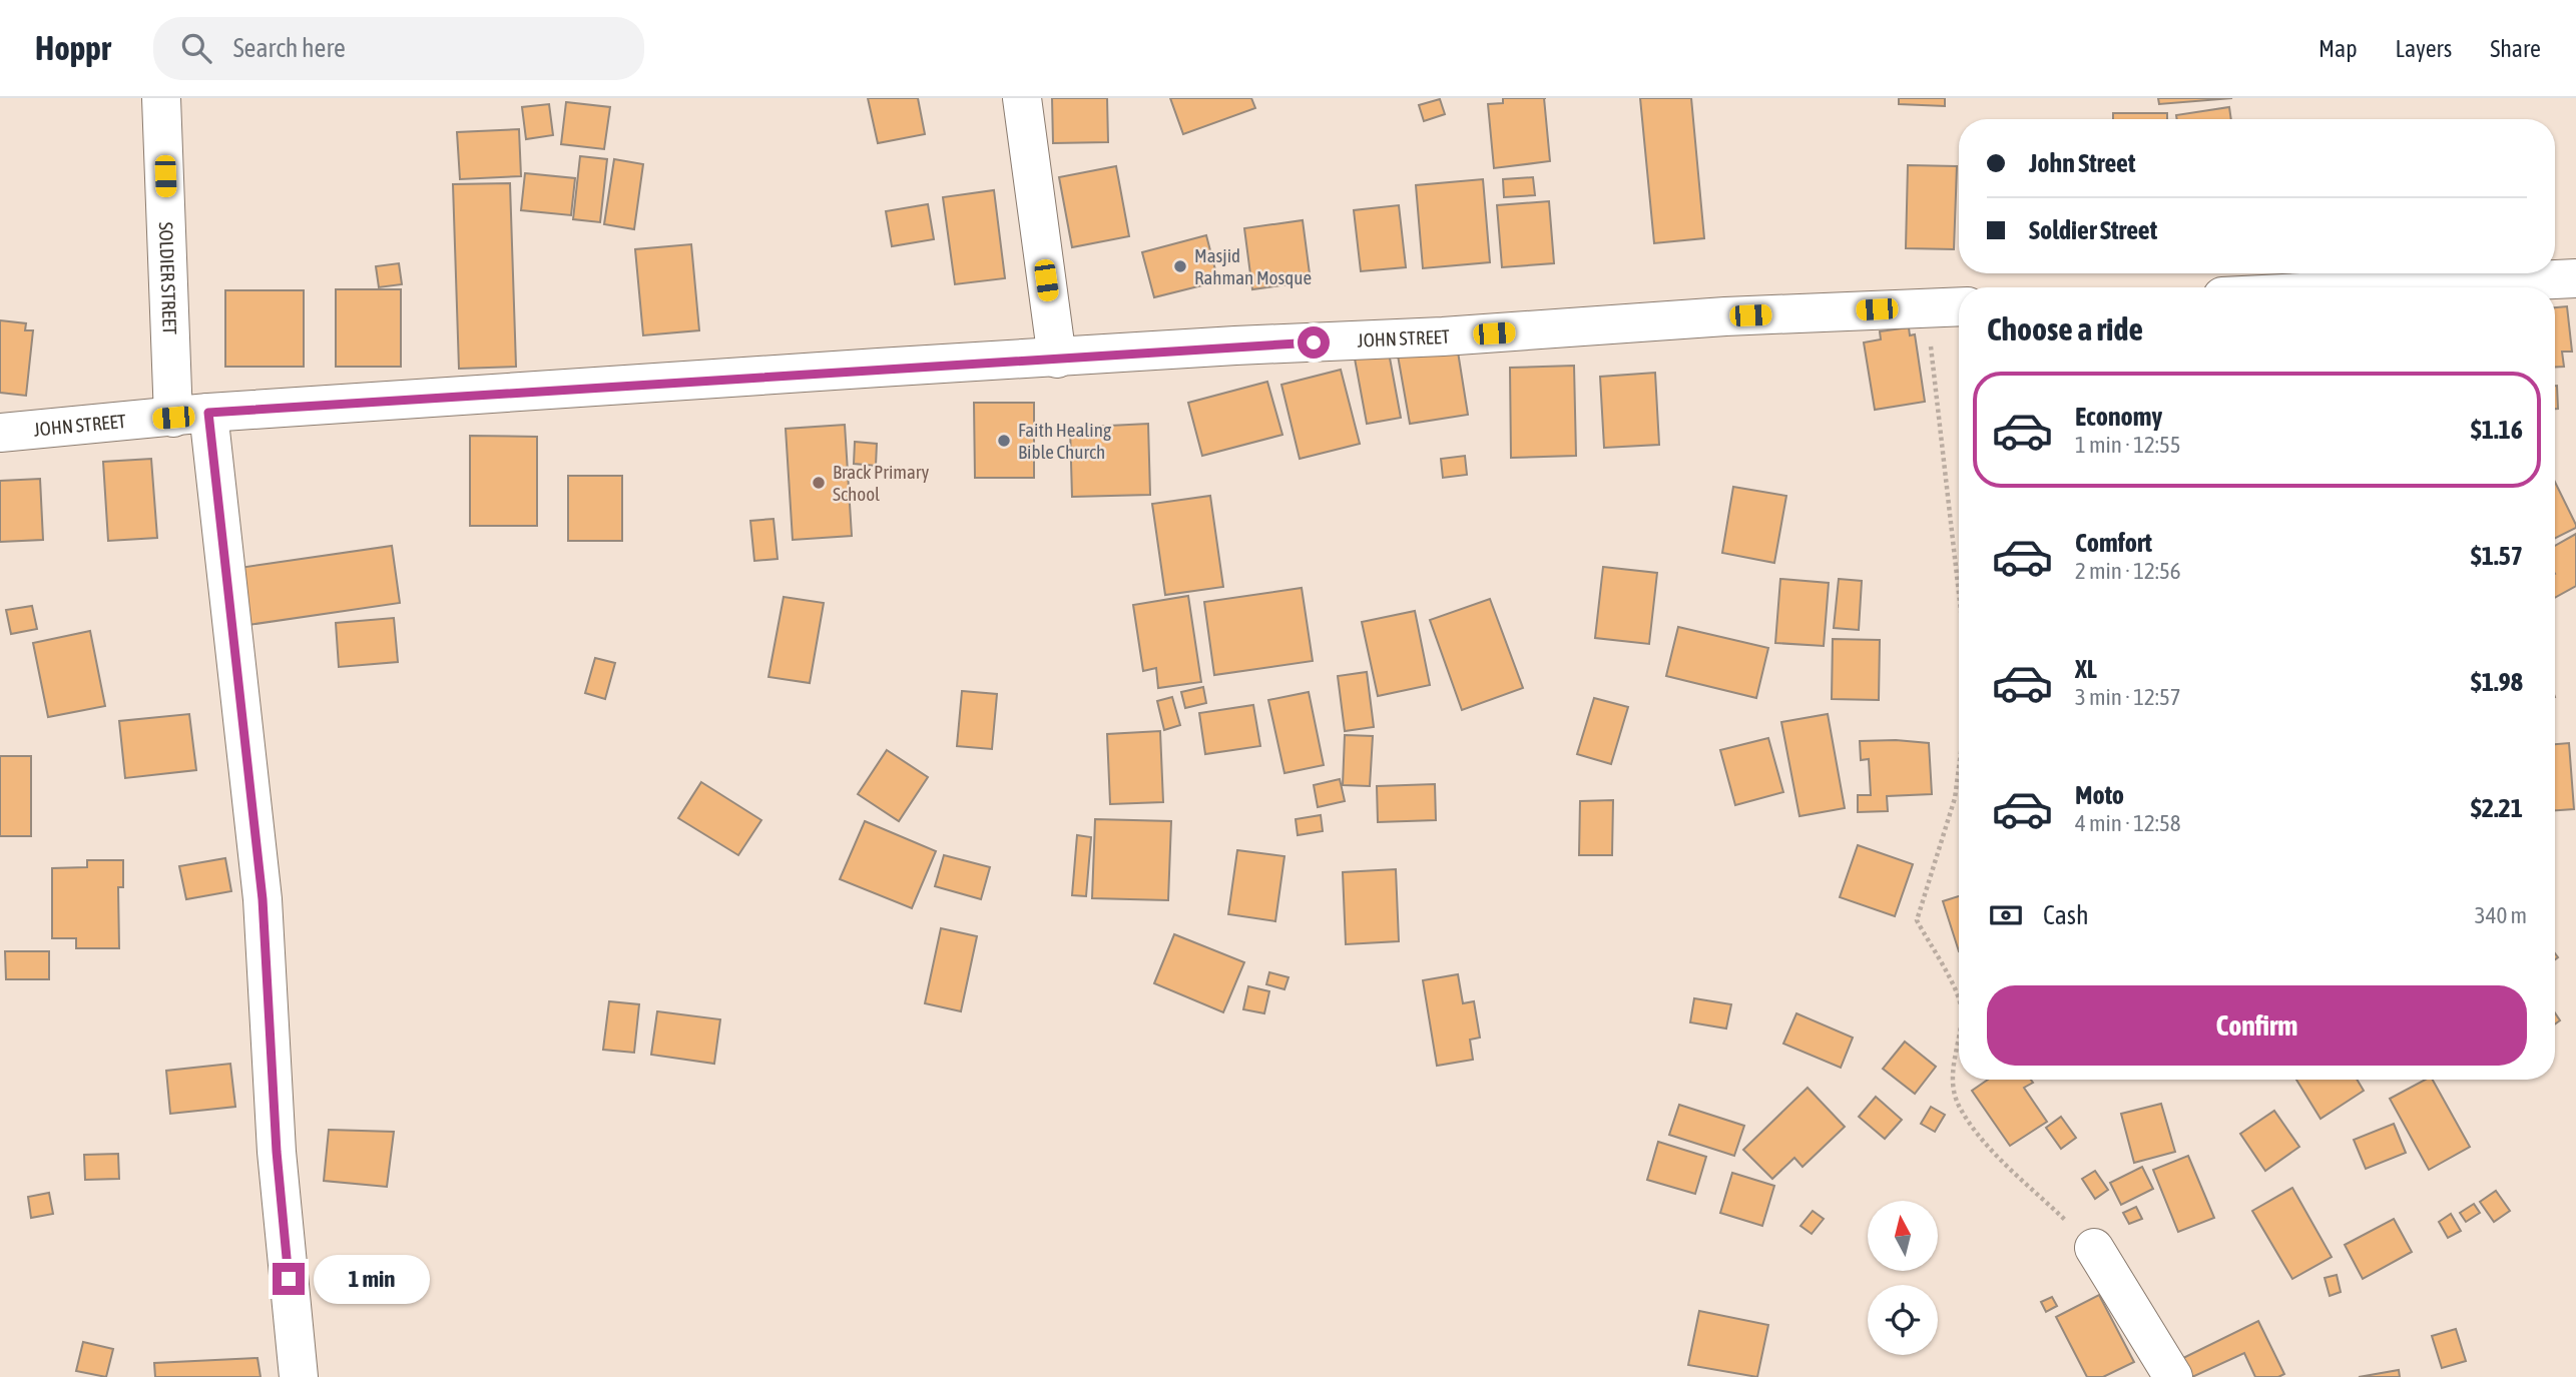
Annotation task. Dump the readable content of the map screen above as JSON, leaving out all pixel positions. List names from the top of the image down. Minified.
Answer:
{"streets":{"street":["SOLDIER STREET","JOHN STREET"]},"crossings":[["SOLDIER STREET","JOHN STREET"]],"places":["Masjid Rahman Mosque","Faith Healing Bible Church","Brack Primary School"],"north":"top","page":{"header":"Hoppr","search":"Search here","nav":["Map","Layers","Share"],"banner":["John Street","Soldier Street"],"heading":"Choose a ride","list":[{"name":"Economy","note":"1 min · 12:55","value":"$1.16"},{"name":"Comfort","note":"2 min · 12:56","value":"$1.57"},{"name":"XL","note":"3 min · 12:57","value":"$1.98"},{"name":"Moto","note":"4 min · 12:58","value":"$2.21"}],"pay":["Cash","340 m"],"buttons":"Confirm","bubble":"1 min"}}
